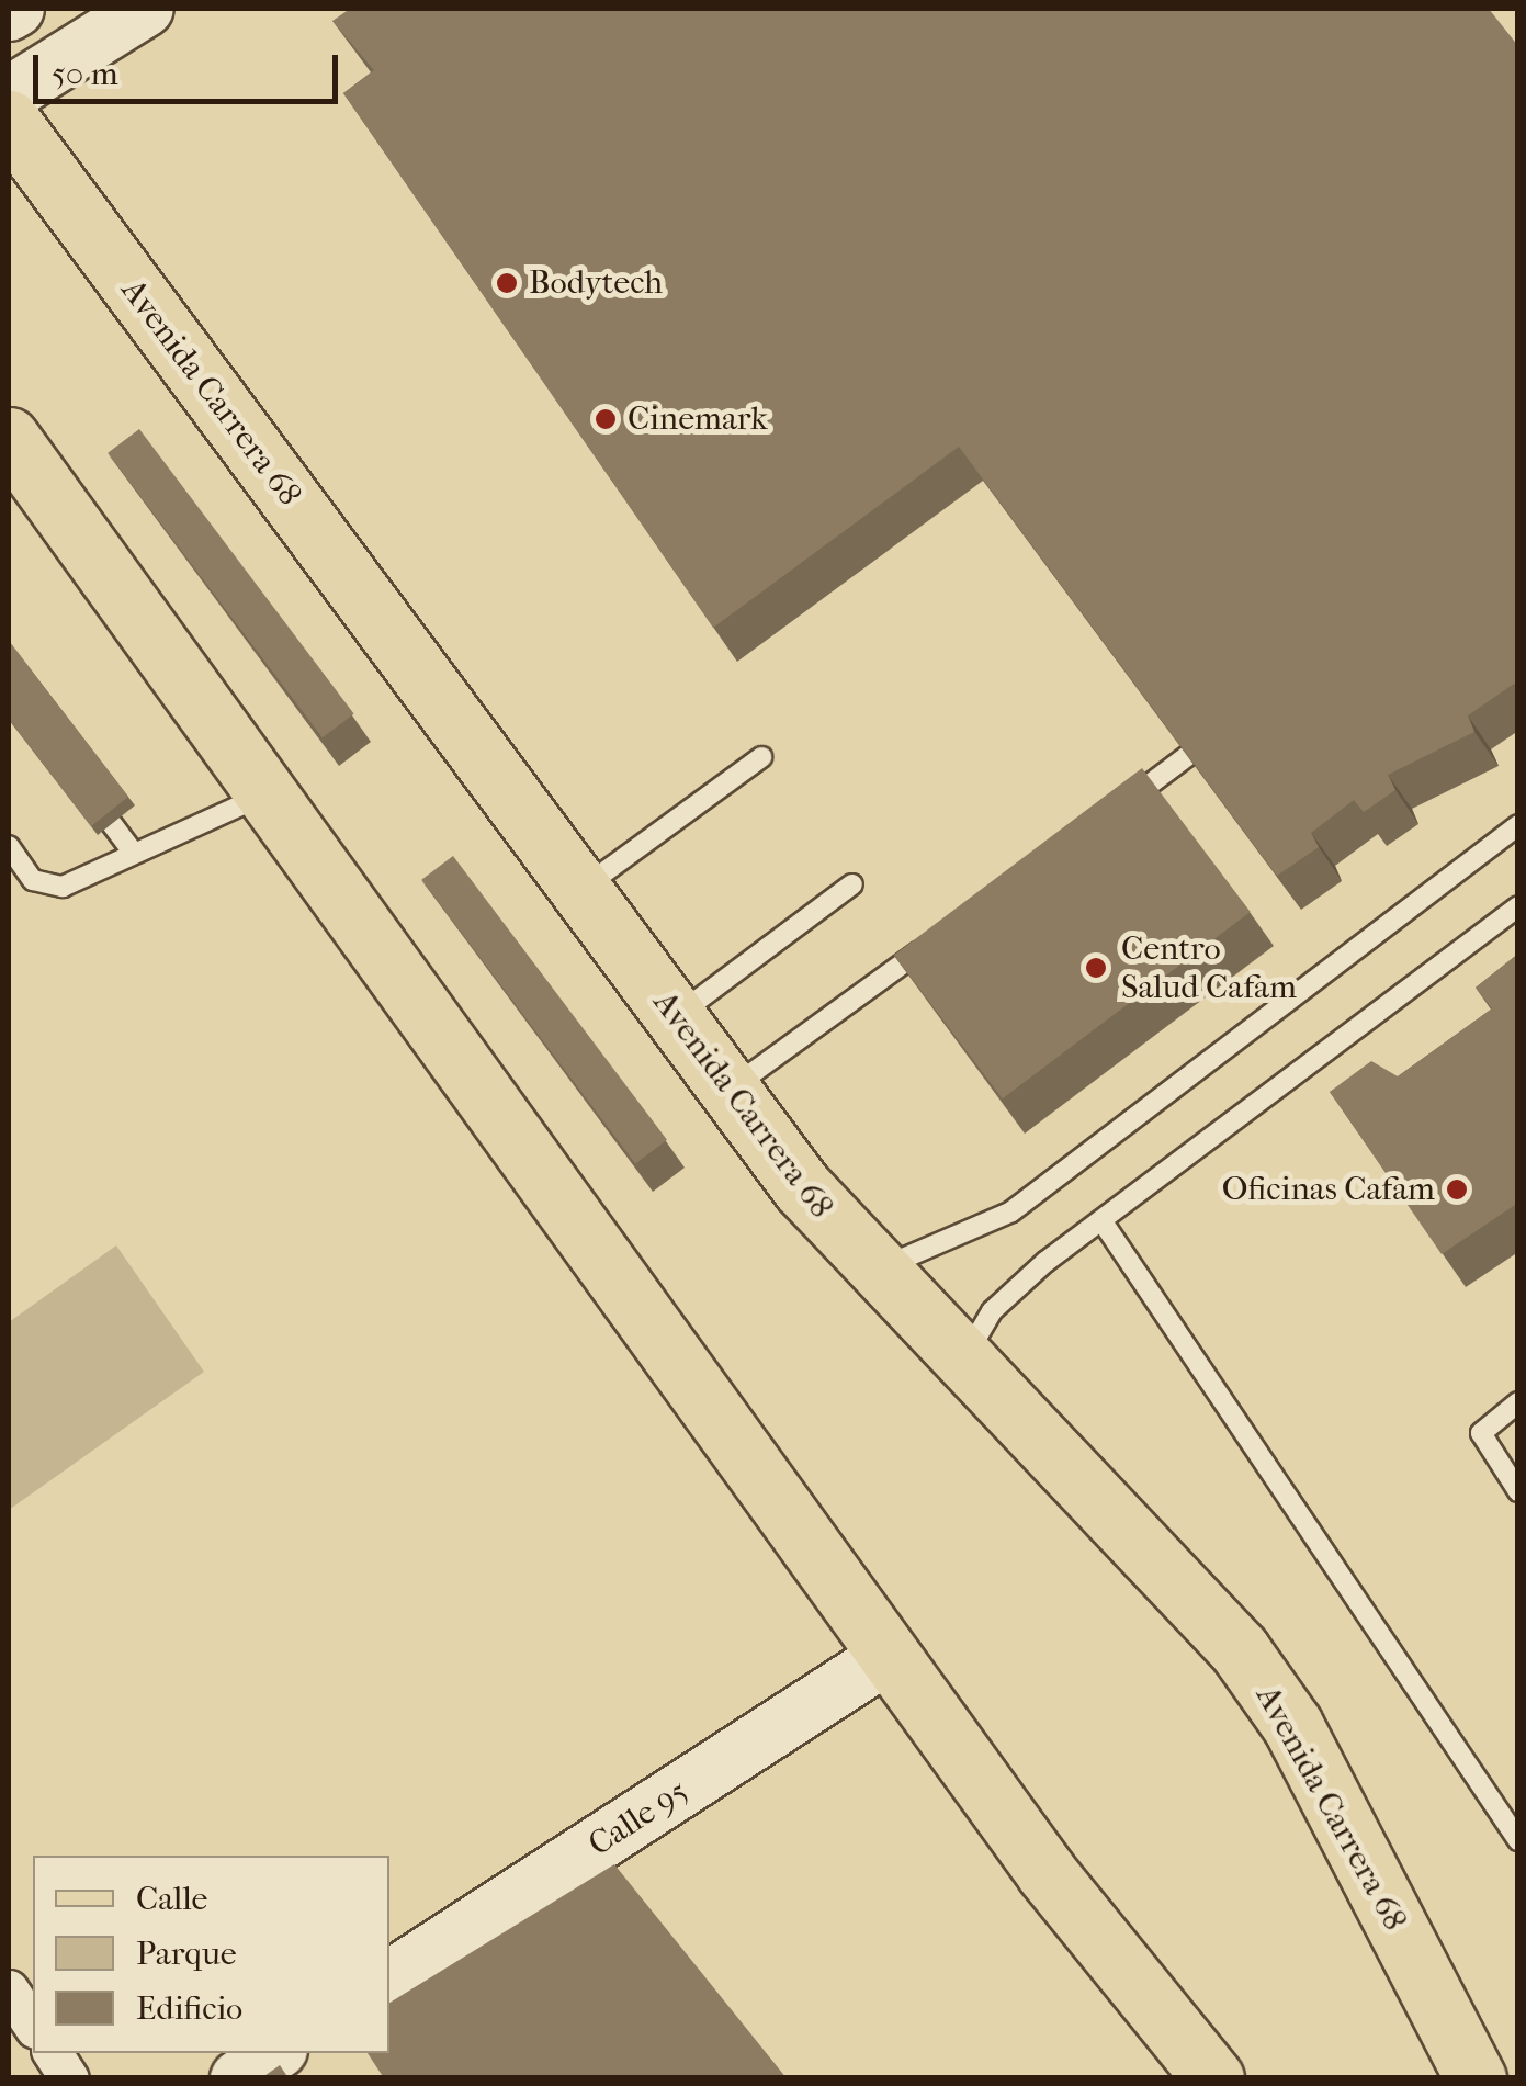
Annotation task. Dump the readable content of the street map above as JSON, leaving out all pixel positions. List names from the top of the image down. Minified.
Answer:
{"streets":{"main road":["Avenida Carrera 68"],"street":["Calle 95"]},"places":["Bodytech","Cinemark","Centro Salud Cafam","Oficinas Cafam"],"legend":["Calle","Parque","Edificio"],"scale_bar":"50 m"}
